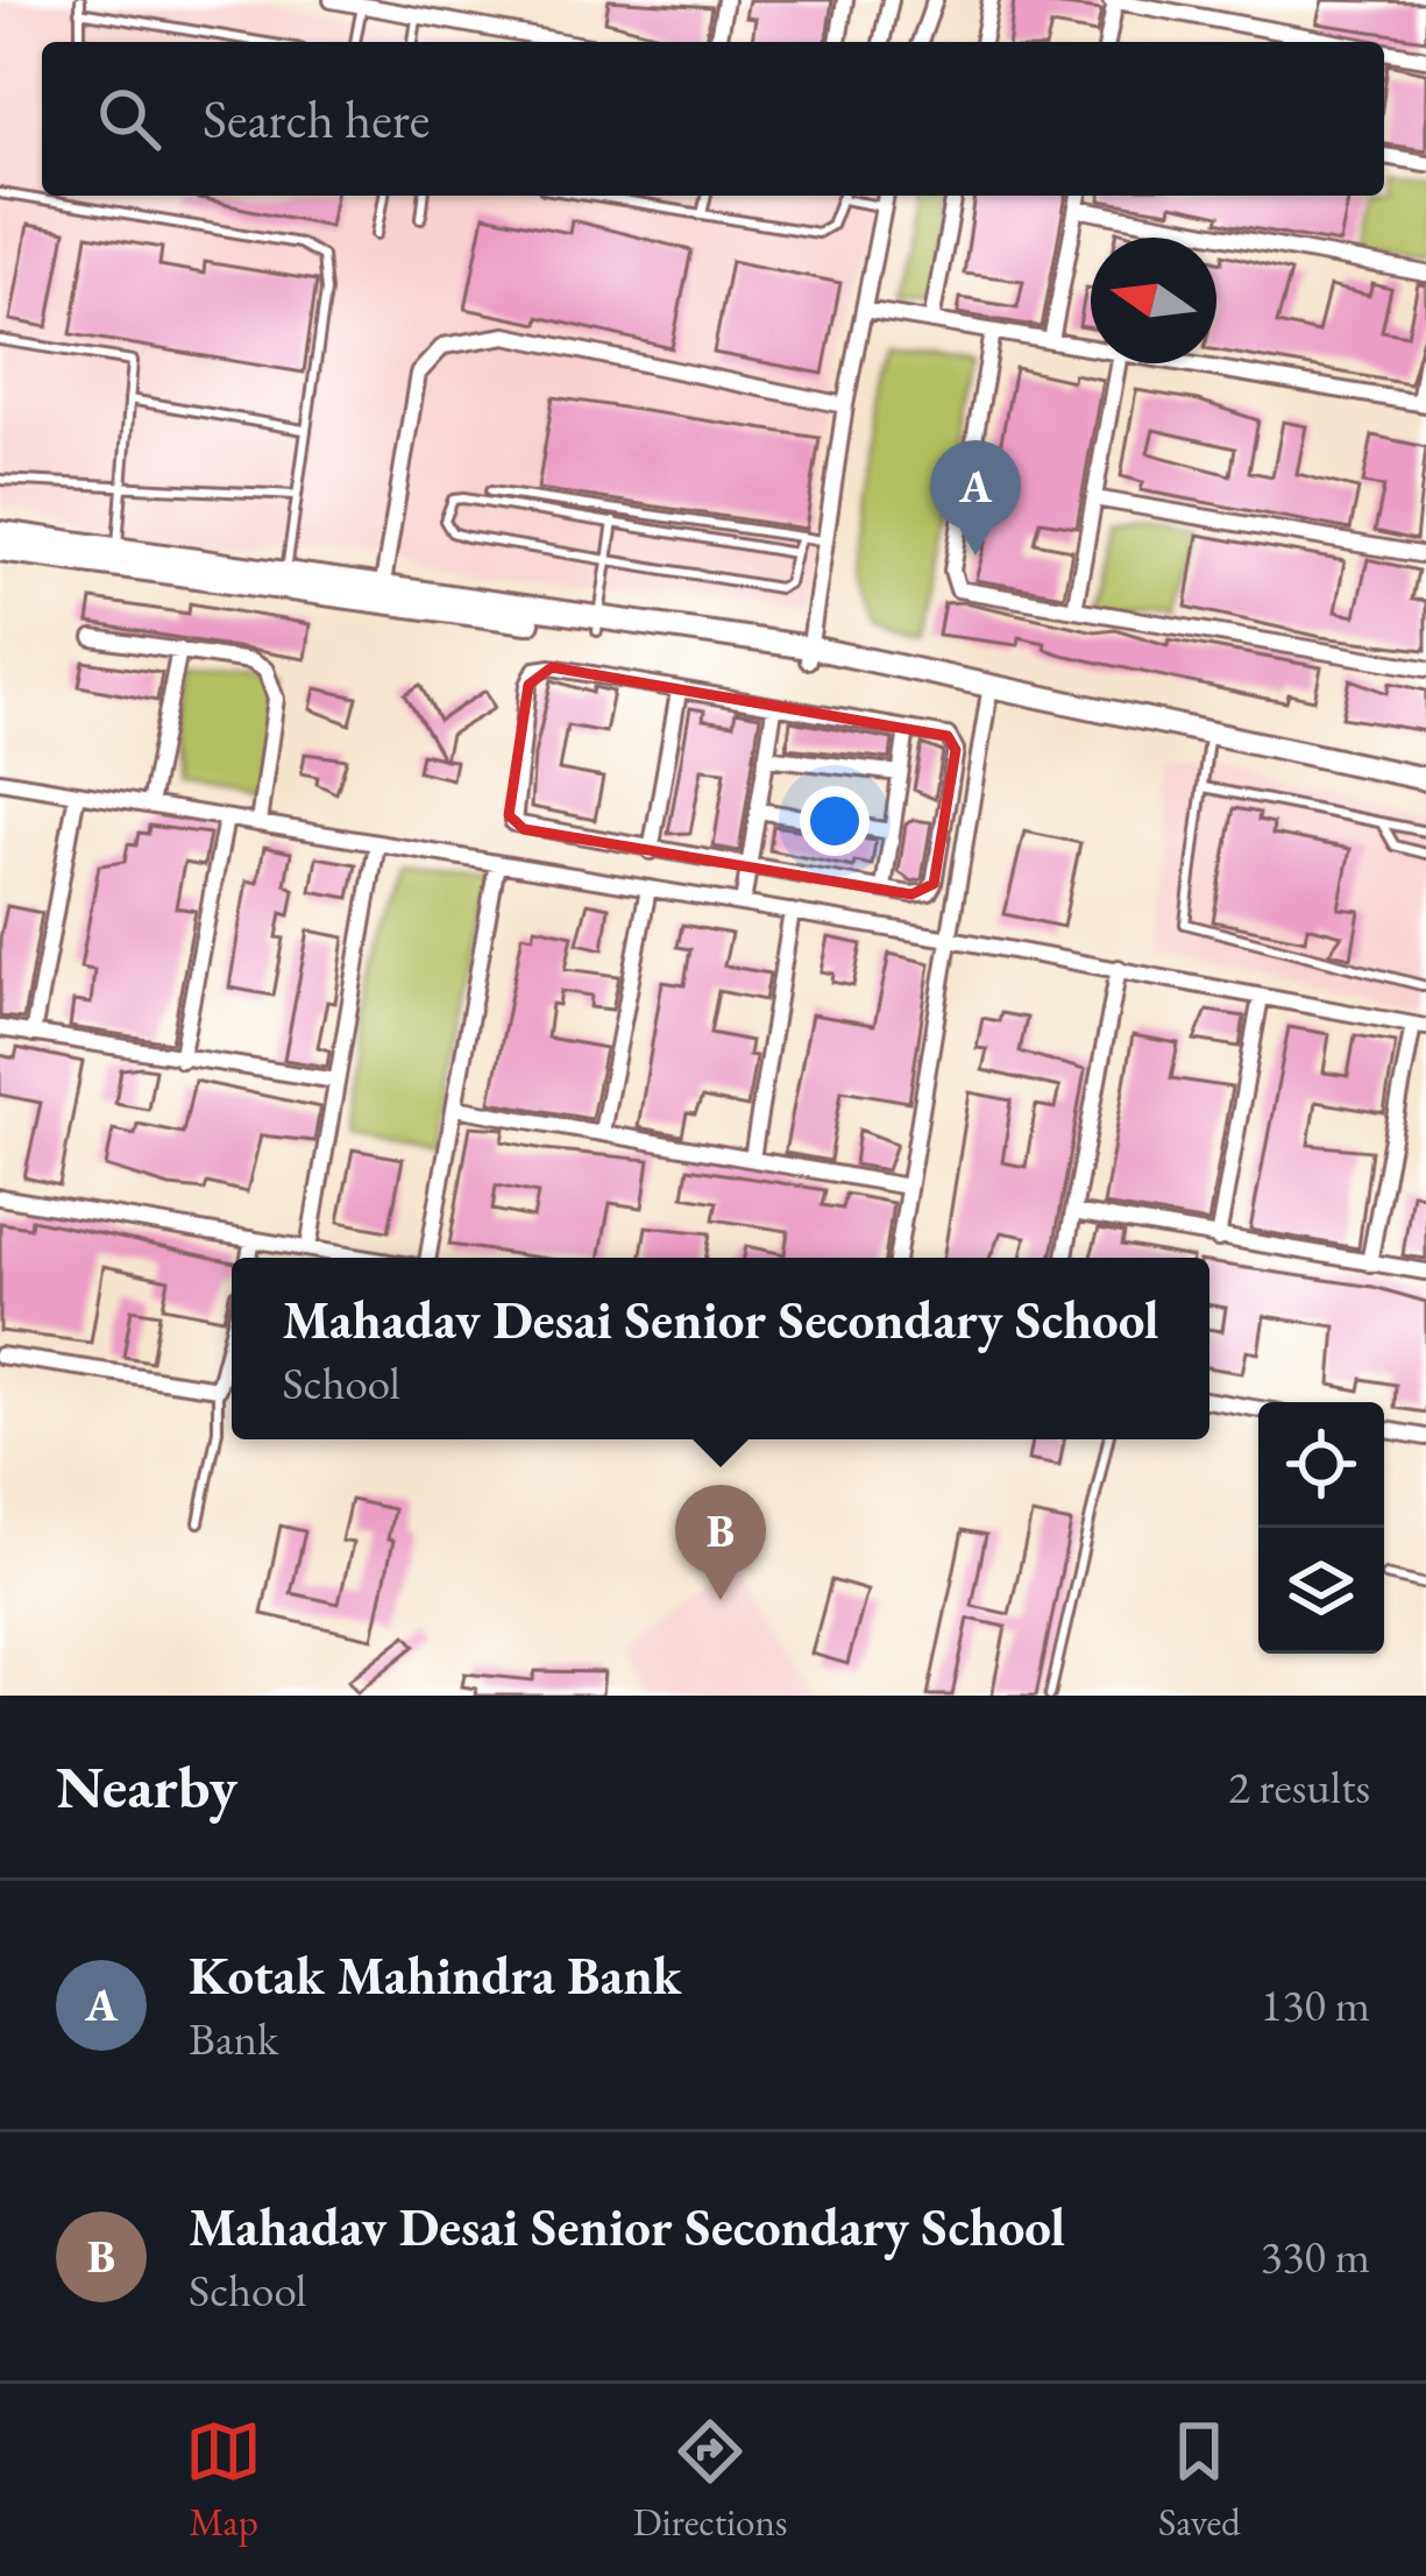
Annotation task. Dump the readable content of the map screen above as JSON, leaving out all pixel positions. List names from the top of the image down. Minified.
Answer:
{"north":"left","page":{"search":"Search here","pins":["A","B"],"popup":["Mahadav Desai Senior Secondary School","School"],"heading":["Nearby","2 results"],"list":[{"mark":"A","name":"Kotak Mahindra Bank","note":"Bank","value":"130 m"},{"mark":"B","name":"Mahadav Desai Senior Secondary School","note":"School","value":"330 m"}],"nav":["Map","Directions","Saved"]}}
